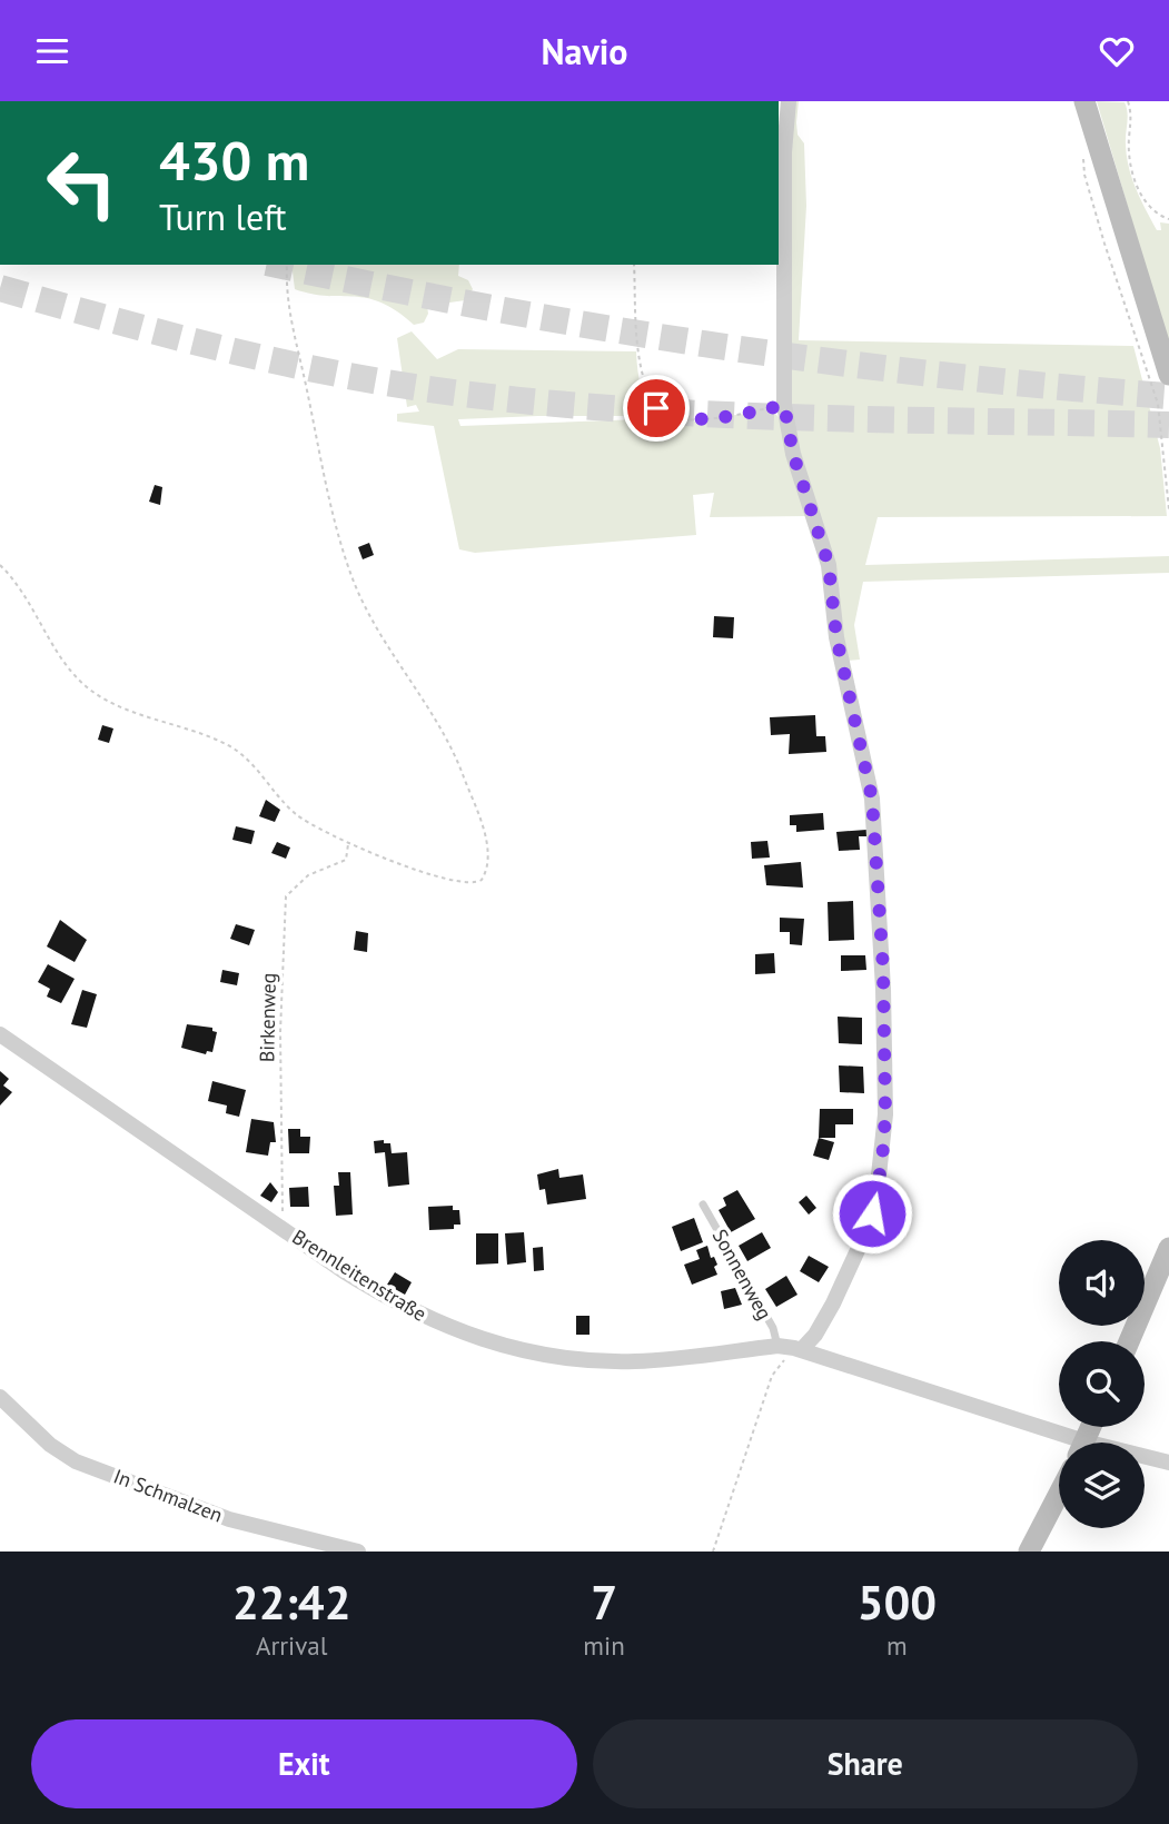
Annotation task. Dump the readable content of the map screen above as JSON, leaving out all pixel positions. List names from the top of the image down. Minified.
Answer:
{"streets":{"street":["Brennleitenstraße","In Schmalzen"],"lane":["Sonnenweg"],"path":["Birkenweg"]},"crossings":[["Birkenweg","Brennleitenstraße"],["Sonnenweg","Brennleitenstraße"]],"page":{"header":"Navio","turn":["430 m","Turn left"],"eta":["22:42","Arrival","7","min","500","m"],"buttons":["Exit","Share"]}}
